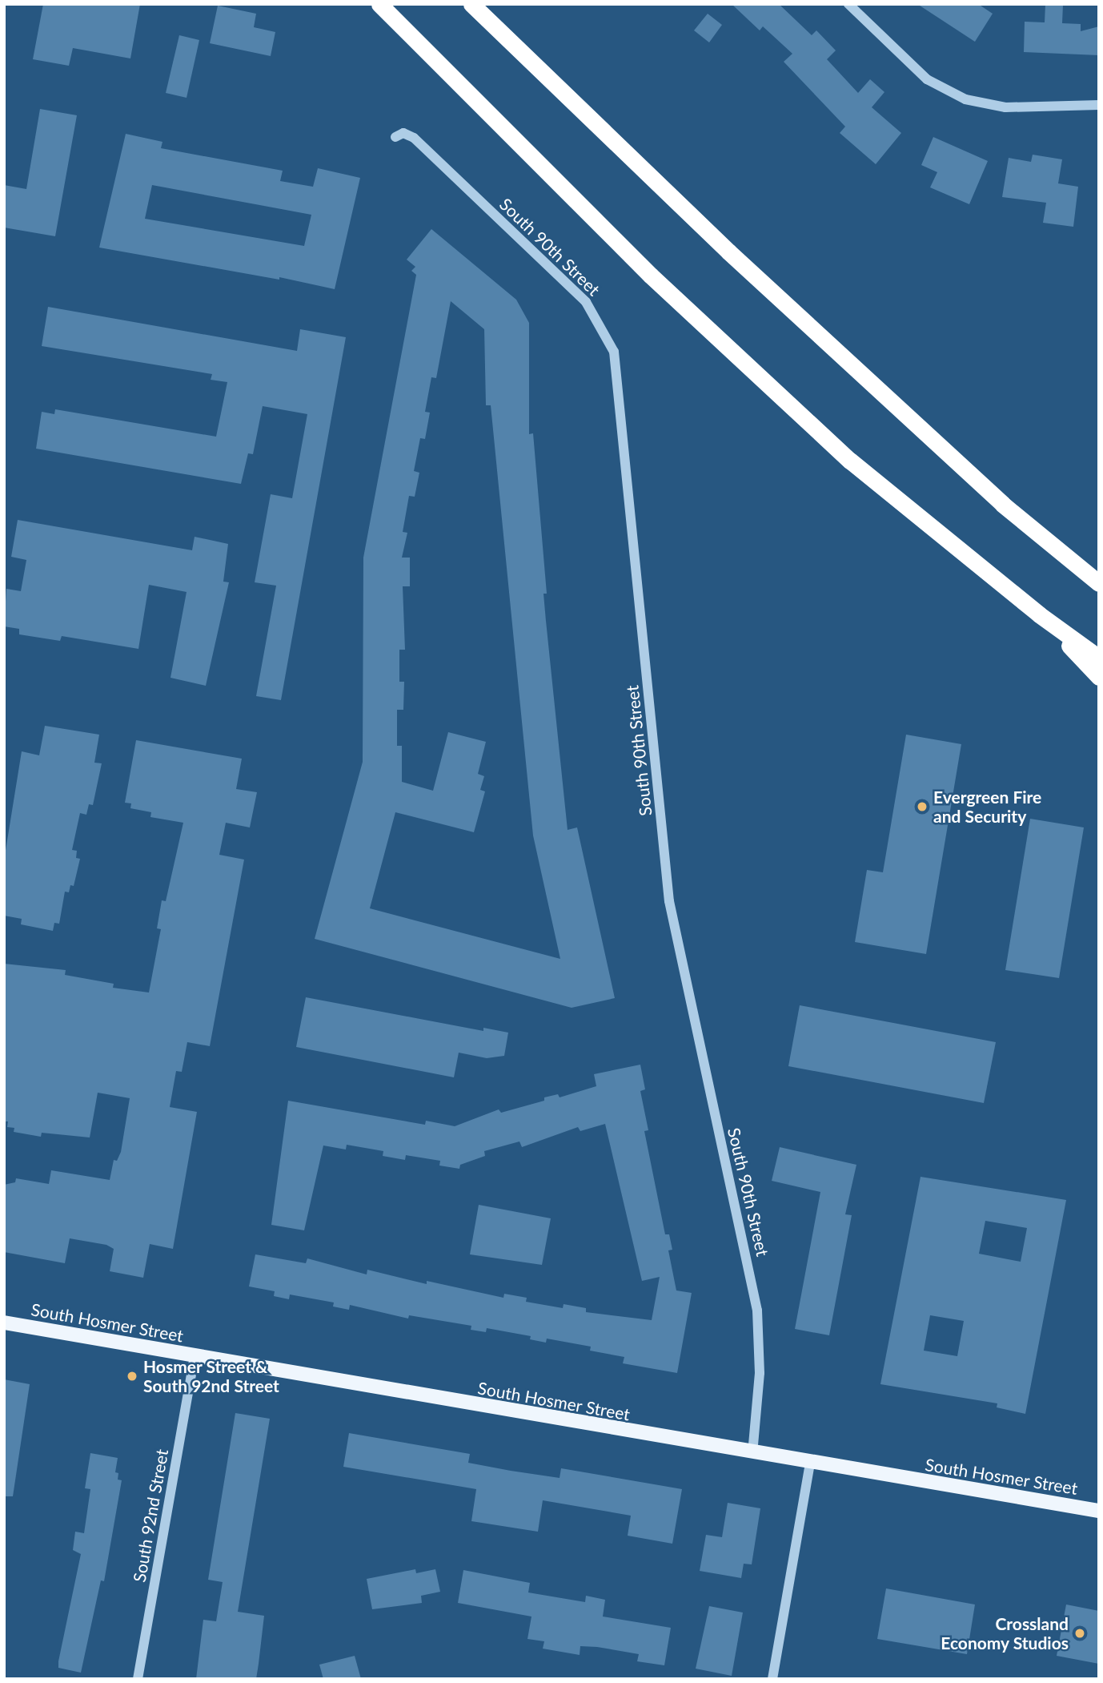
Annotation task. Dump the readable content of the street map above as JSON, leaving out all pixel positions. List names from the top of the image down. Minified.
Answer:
{"streets":{"main road":["South Hosmer Street"],"street":["South 90th Street","South 92nd Street"]},"crossings":[["South 90th Street","South Hosmer Street"],["South Hosmer Street","South 92nd Street"]],"places":["Evergreen Fire and Security","Hosmer Street & South 92nd Street","Crossland Economy Studios"]}
